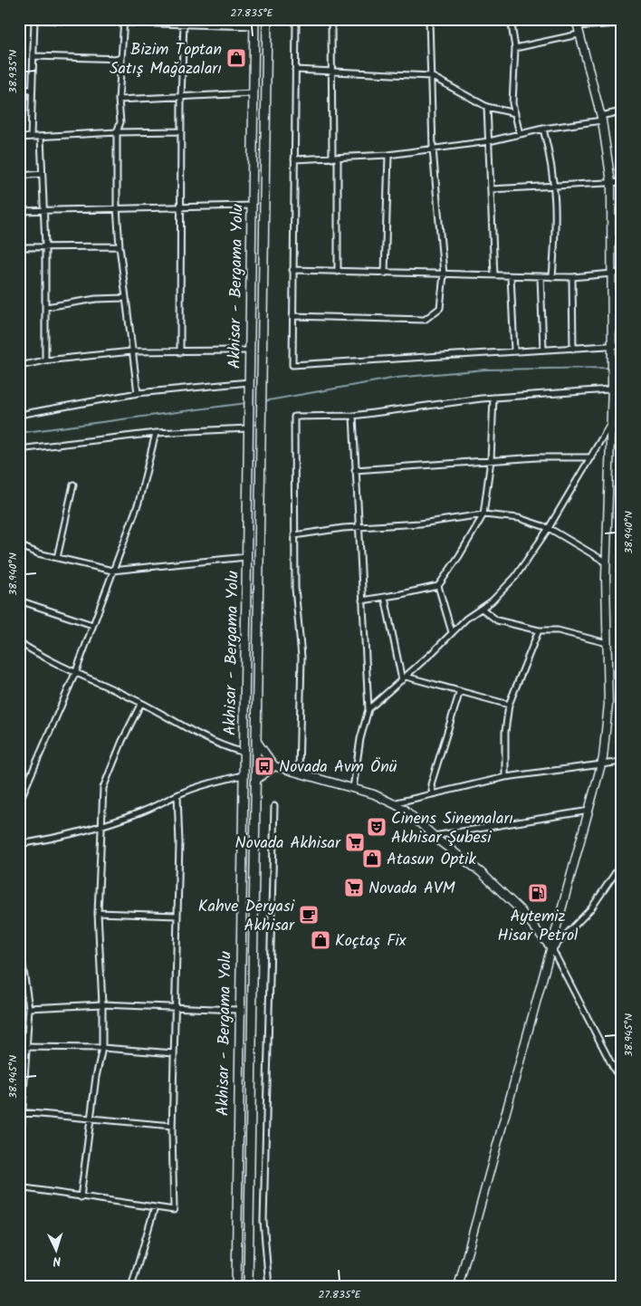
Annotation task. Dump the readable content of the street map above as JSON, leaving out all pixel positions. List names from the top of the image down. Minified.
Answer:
{"streets":{"main road":["Akhisar - Bergama Yolu"]},"places":{"shop":["Bizim Toptan Satış Mağazaları","Atasun Optik","Koçtaş Fix"],"bus stop":["Novada Avm Önü"],"theatre":["Cinens Sinemaları Akhisar Şubesi"],"supermarket":["Novada Akhisar","Novada AVM"],"fuel station":["Aytemiz Hisar Petrol"],"cafe":["Kahve Deryasi Akhisar"]},"north":"bottom","coordinates":["27.835°E","38.935°N","38.940°N","38.945°N"]}
